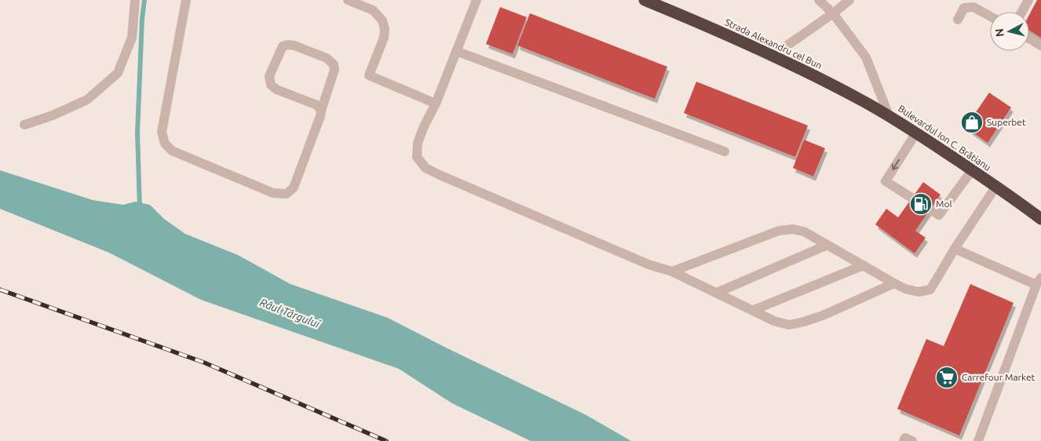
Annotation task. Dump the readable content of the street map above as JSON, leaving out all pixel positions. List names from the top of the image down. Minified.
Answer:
{"streets":{"highway":["Strada Alexandru cel Bun","Bulevardul Ion C. Brătianu"]},"crossings":[["Strada Alexandru cel Bun","Bulevardul Ion C. Brătianu"]],"water":["Râul Târgului"],"places":{"shop":["Superbet"],"fuel station":["Mol"],"supermarket":["Carrefour Market"]},"north":"left"}
